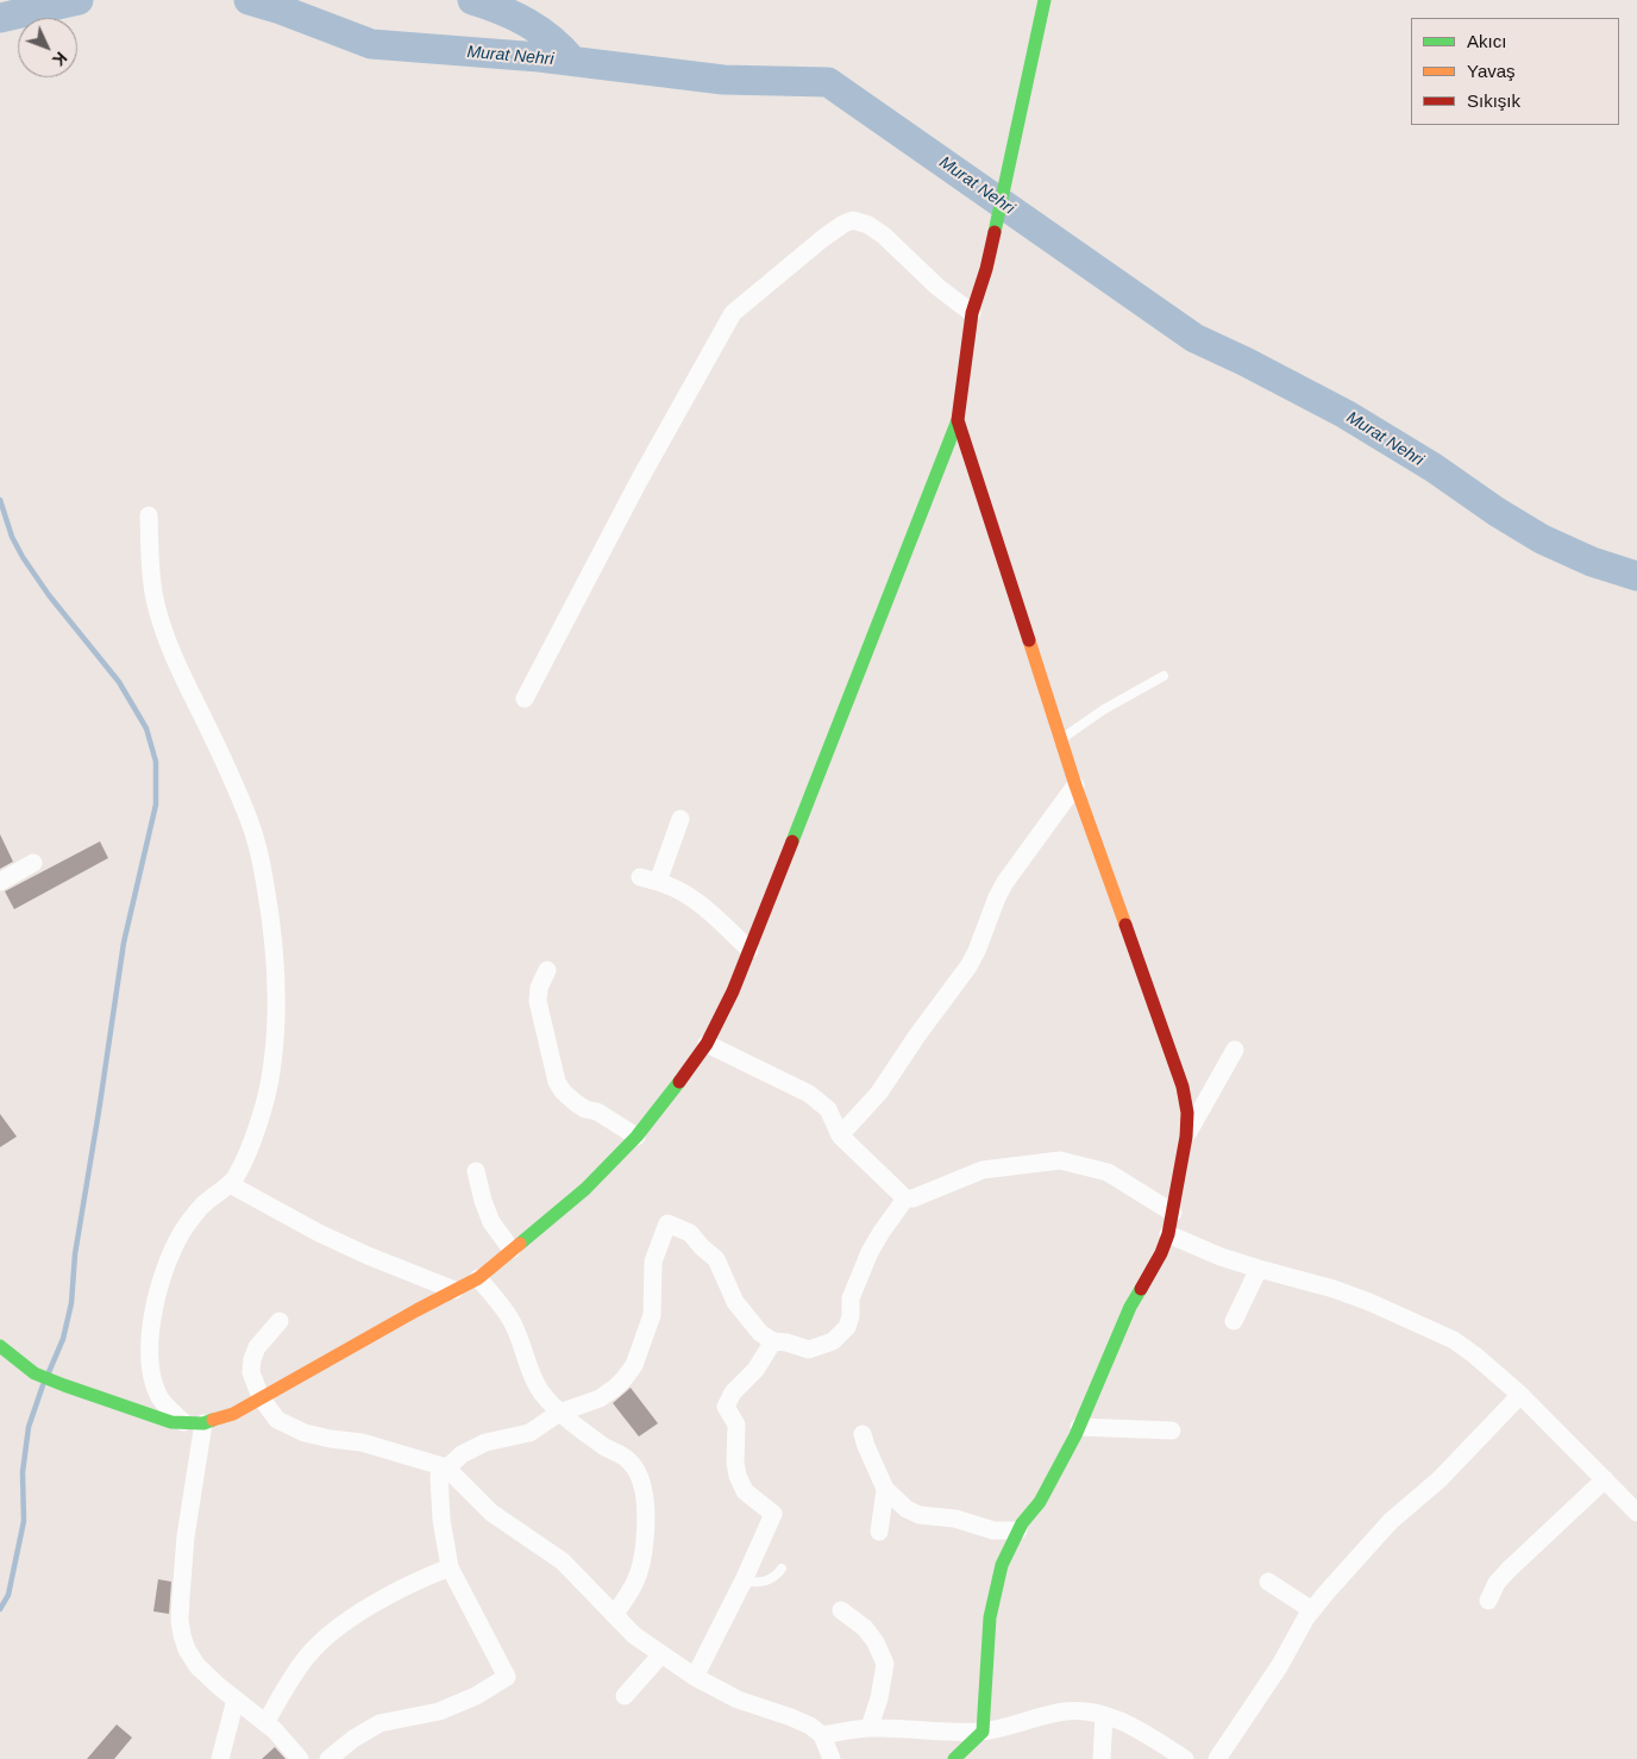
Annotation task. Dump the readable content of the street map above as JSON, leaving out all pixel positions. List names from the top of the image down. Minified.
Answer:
{"water":["Murat Nehri"],"legend":["Akıcı","Yavaş","Sıkışık"],"north":"bottom right"}
